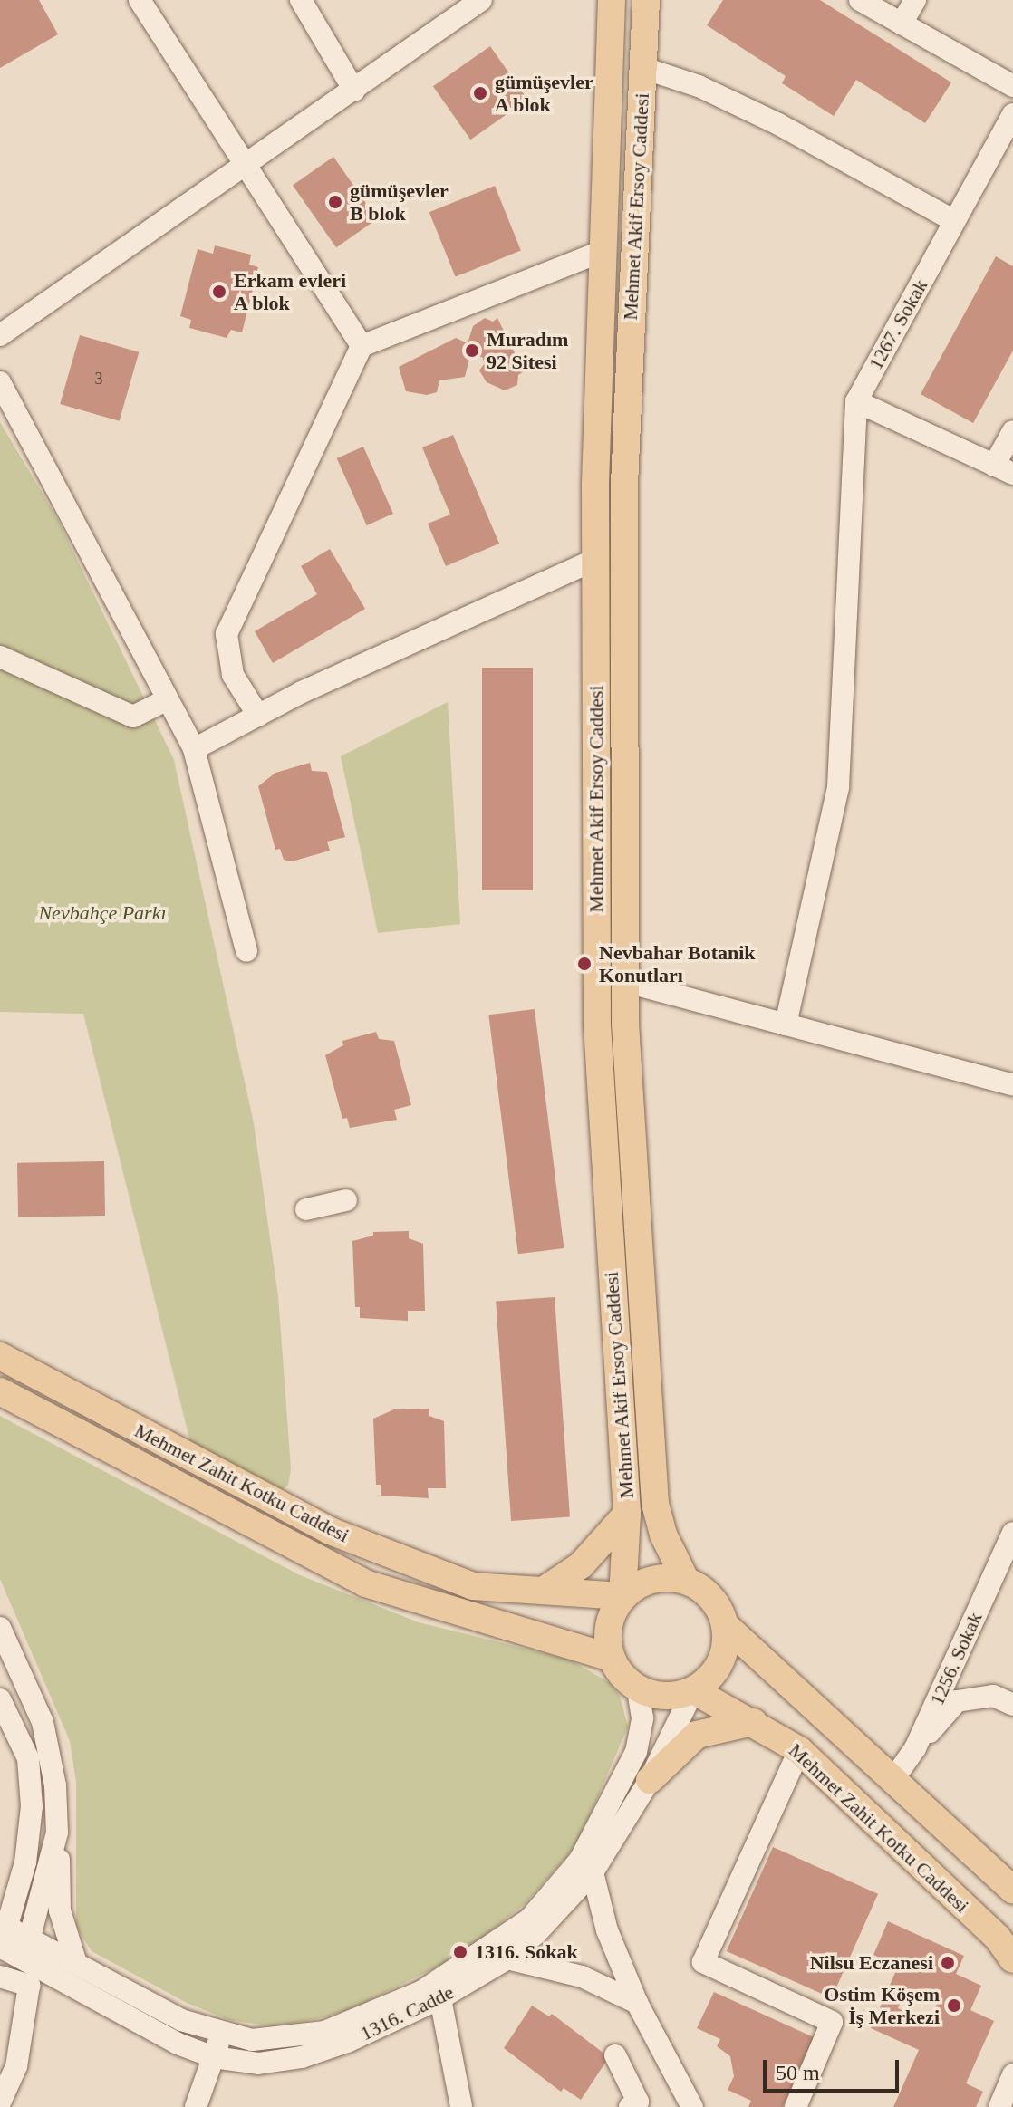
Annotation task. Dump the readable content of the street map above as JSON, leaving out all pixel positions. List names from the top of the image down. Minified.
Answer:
{"streets":{"main road":["Mehmet Akif Ersoy Caddesi","Mehmet Zahit Kotku Caddesi"],"street":["1267. Sokak","1256. Sokak","1316. Cadde"]},"crossings":[["Mehmet Akif Ersoy Caddesi","Mehmet Zahit Kotku Caddesi"],["Mehmet Akif Ersoy Caddesi","1316. Cadde"],["Mehmet Zahit Kotku Caddesi","1316. Cadde"]],"parks":["Nevbahçe Parkı"],"places":["gümüşevler A blok","gümüşevler B blok","Erkam evleri A blok","Muradım 92 Sitesi","Nevbahar Botanik Konutları","1316. Sokak","Nilsu Eczanesi","Ostim Köşem İş Merkezi"],"house_numbers":["3"],"scale_bar":"50 m"}
